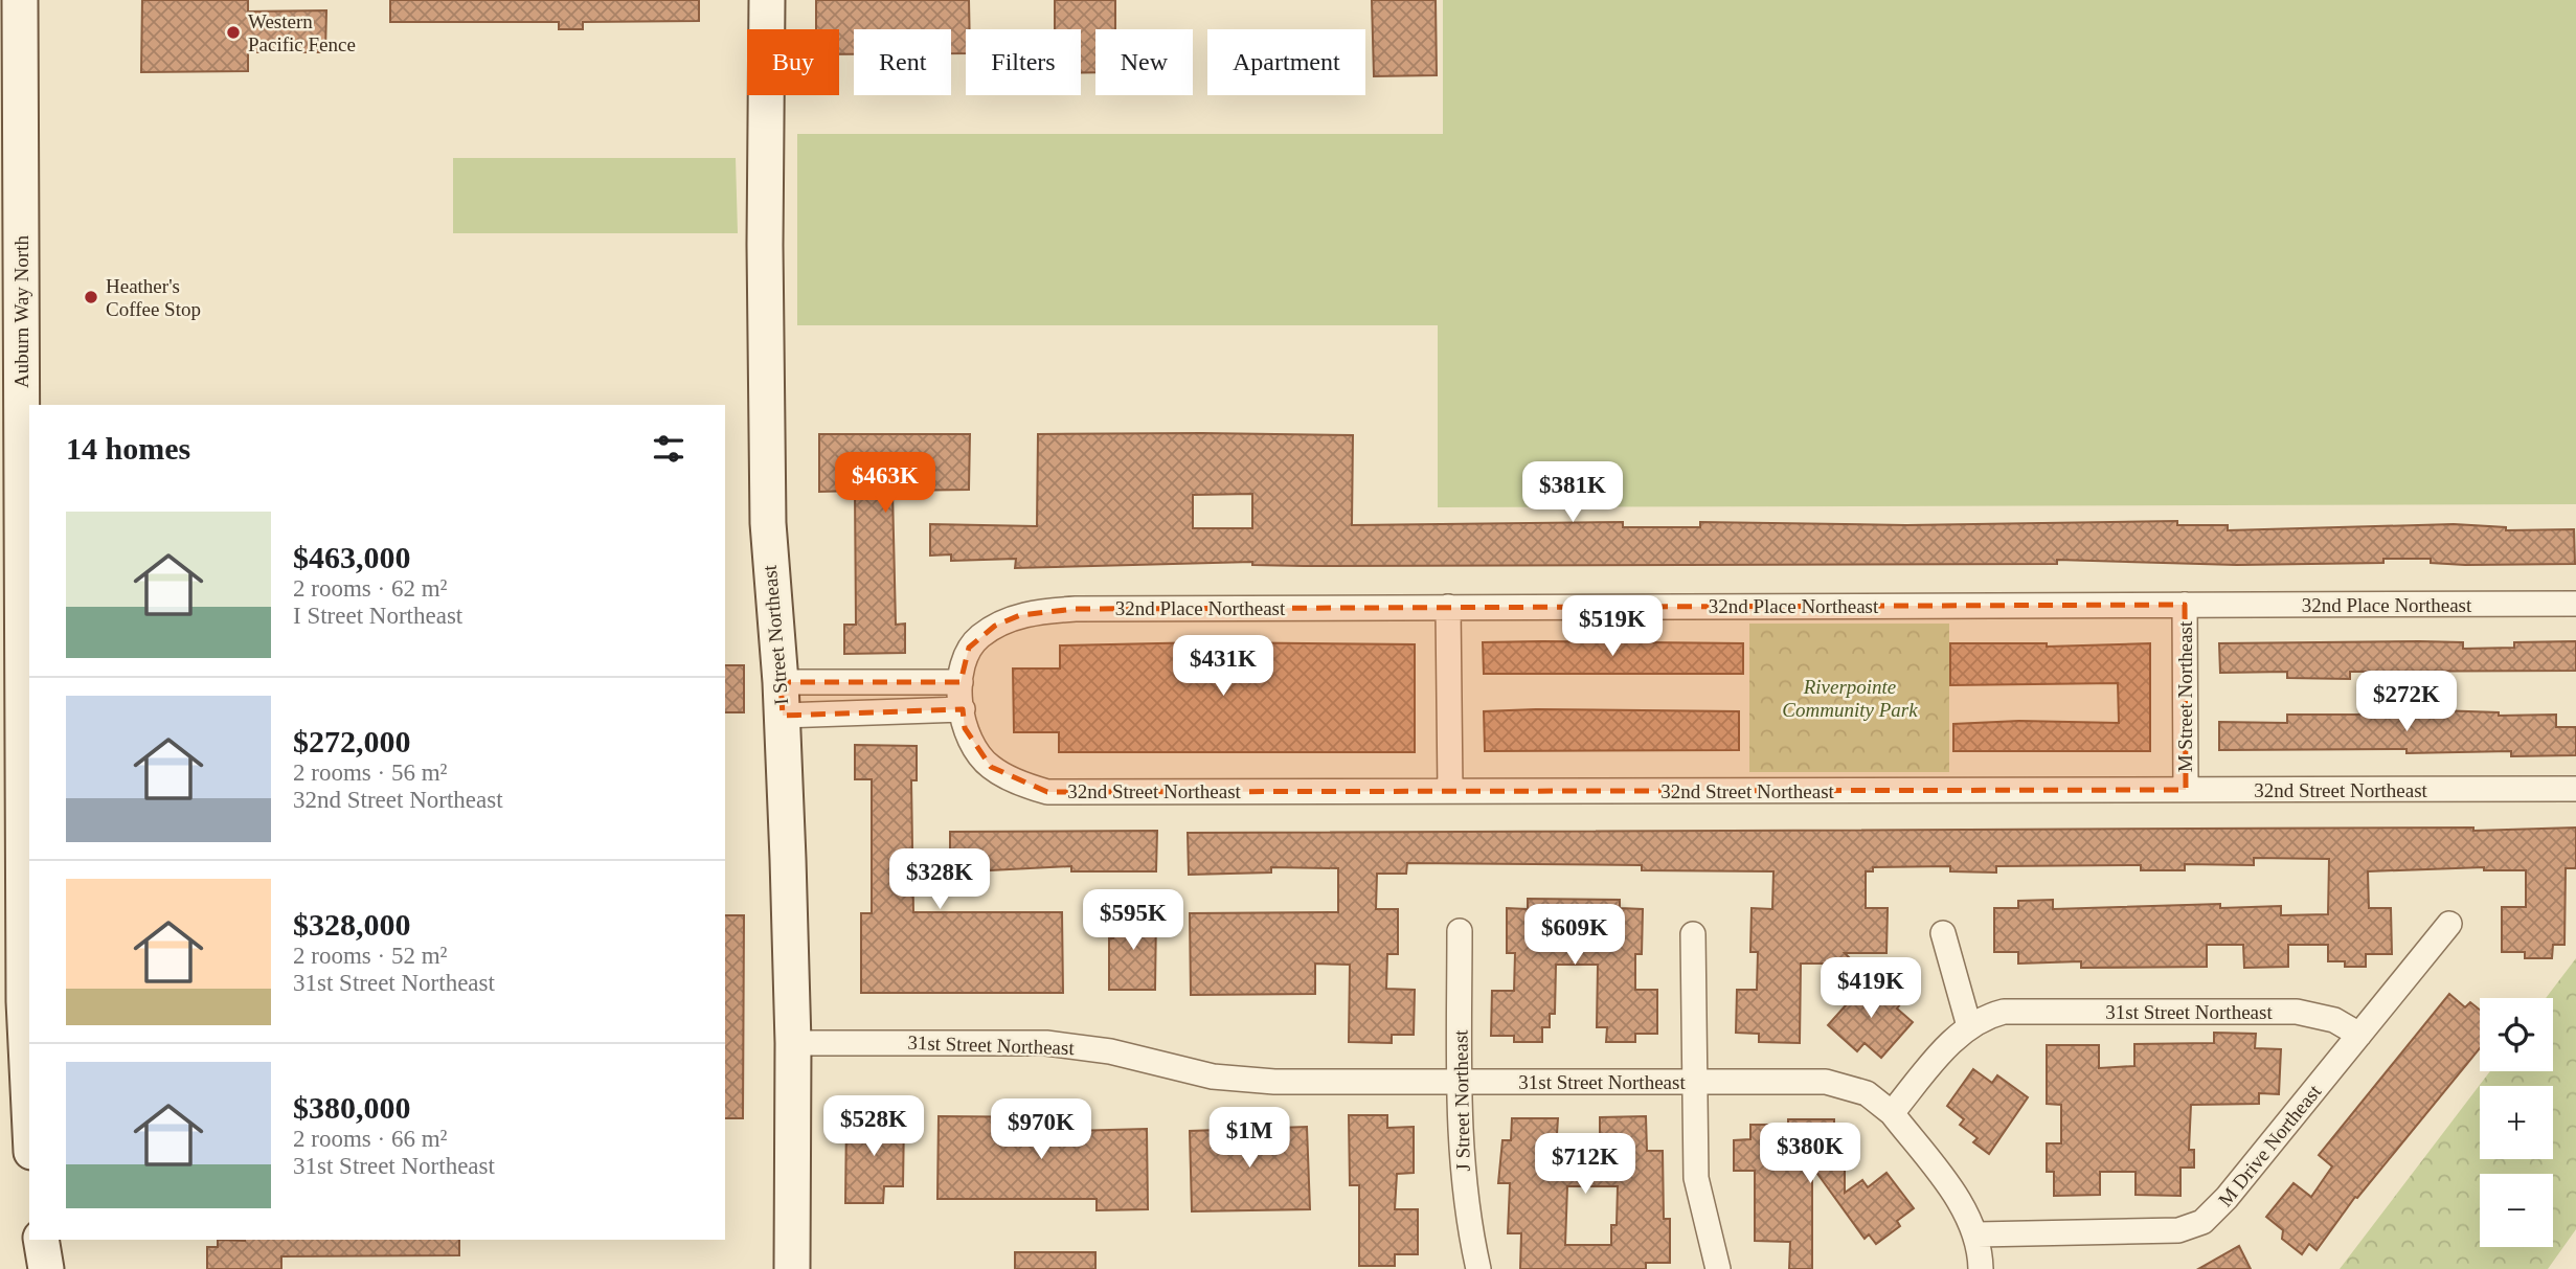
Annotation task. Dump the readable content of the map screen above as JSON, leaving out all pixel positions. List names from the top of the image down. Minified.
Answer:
{"streets":{"street":["Auburn Way North","32nd Place Northeast","I Street Northeast","M Street Northeast","32nd Street Northeast","31st Street Northeast","J Street Northeast","M Drive Northeast"]},"crossings":[["32nd Place Northeast","M Street Northeast"],["32nd Place Northeast","32nd Street Northeast"],["I Street Northeast","31st Street Northeast"],["M Street Northeast","32nd Street Northeast"],["31st Street Northeast","J Street Northeast"],["31st Street Northeast","M Drive Northeast"]],"parks":["Riverpointe Community Park"],"places":["Western Pacific Fence","Heather's Coffee Stop"],"page":{"chip":["Buy","Rent","Filters","New","Apartment"],"heading":"14 homes","price":["$463K","$381K","$519K","$431K","$272K","$328K","$595K","$609K","$419K","$528K","$970K","$1M","$380K","$712K"],"list":[{"name":"$463,000","note":"2 rooms · 62 m² · I Street Northeast"},{"name":"$272,000","note":"2 rooms · 56 m² · 32nd Street Northeast"},{"name":"$328,000","note":"2 rooms · 52 m² · 31st Street Northeast"},{"name":"$380,000","note":"2 rooms · 66 m² · 31st Street Northeast"}],"map_buttons":["+","−"]}}
